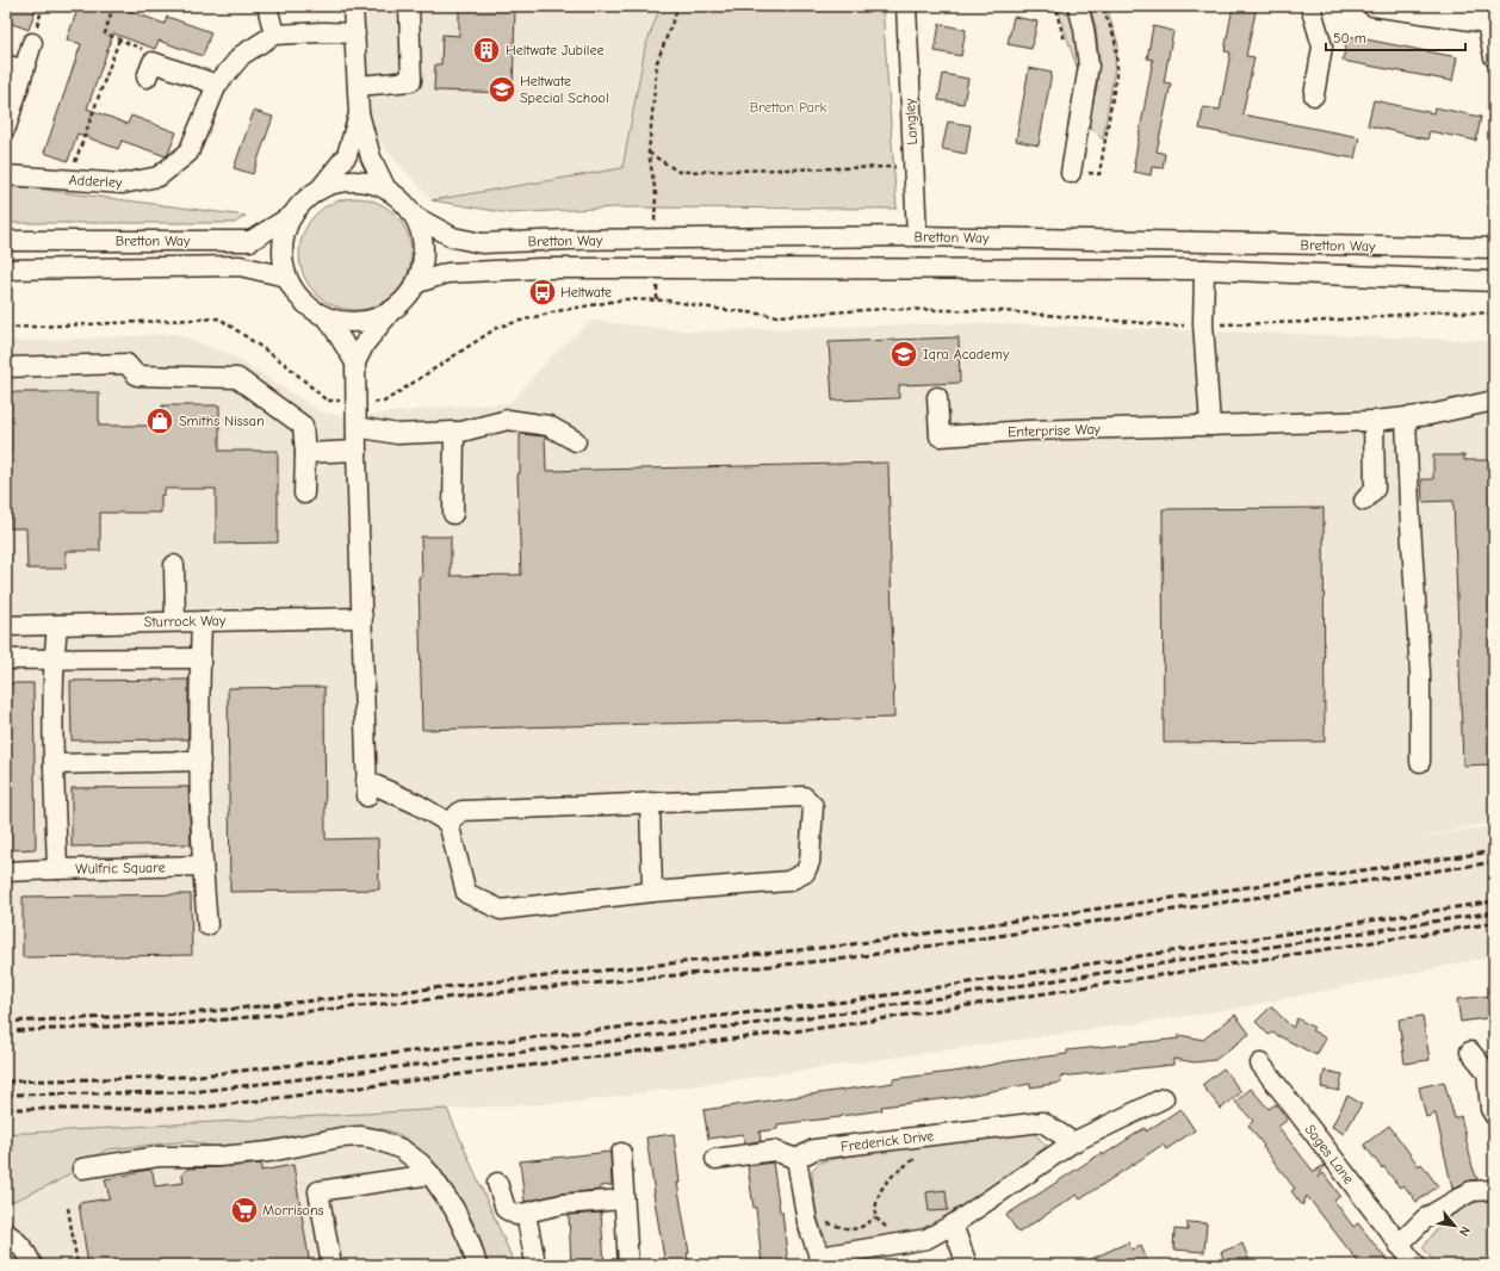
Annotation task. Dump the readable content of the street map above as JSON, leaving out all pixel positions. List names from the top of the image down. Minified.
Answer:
{"streets":{"street":["Langley","Adderley","Bretton Way","Enterprise Way","Sturrock Way","Wulfric Square","Frederick Drive","Sages Lane"]},"crossings":[["Langley","Bretton Way"],["Sturrock Way","Wulfric Square"]],"parks":["Bretton Park"],"places":{"building":["Heltwate Jubilee"],"school or university":["Heltwate Special School","Iqra Academy"],"bus stop":["Heltwate"],"shop":["Smiths Nissan"],"supermarket":["Morrisons"]},"scale_bar":"50 m","north":"bottom right"}
